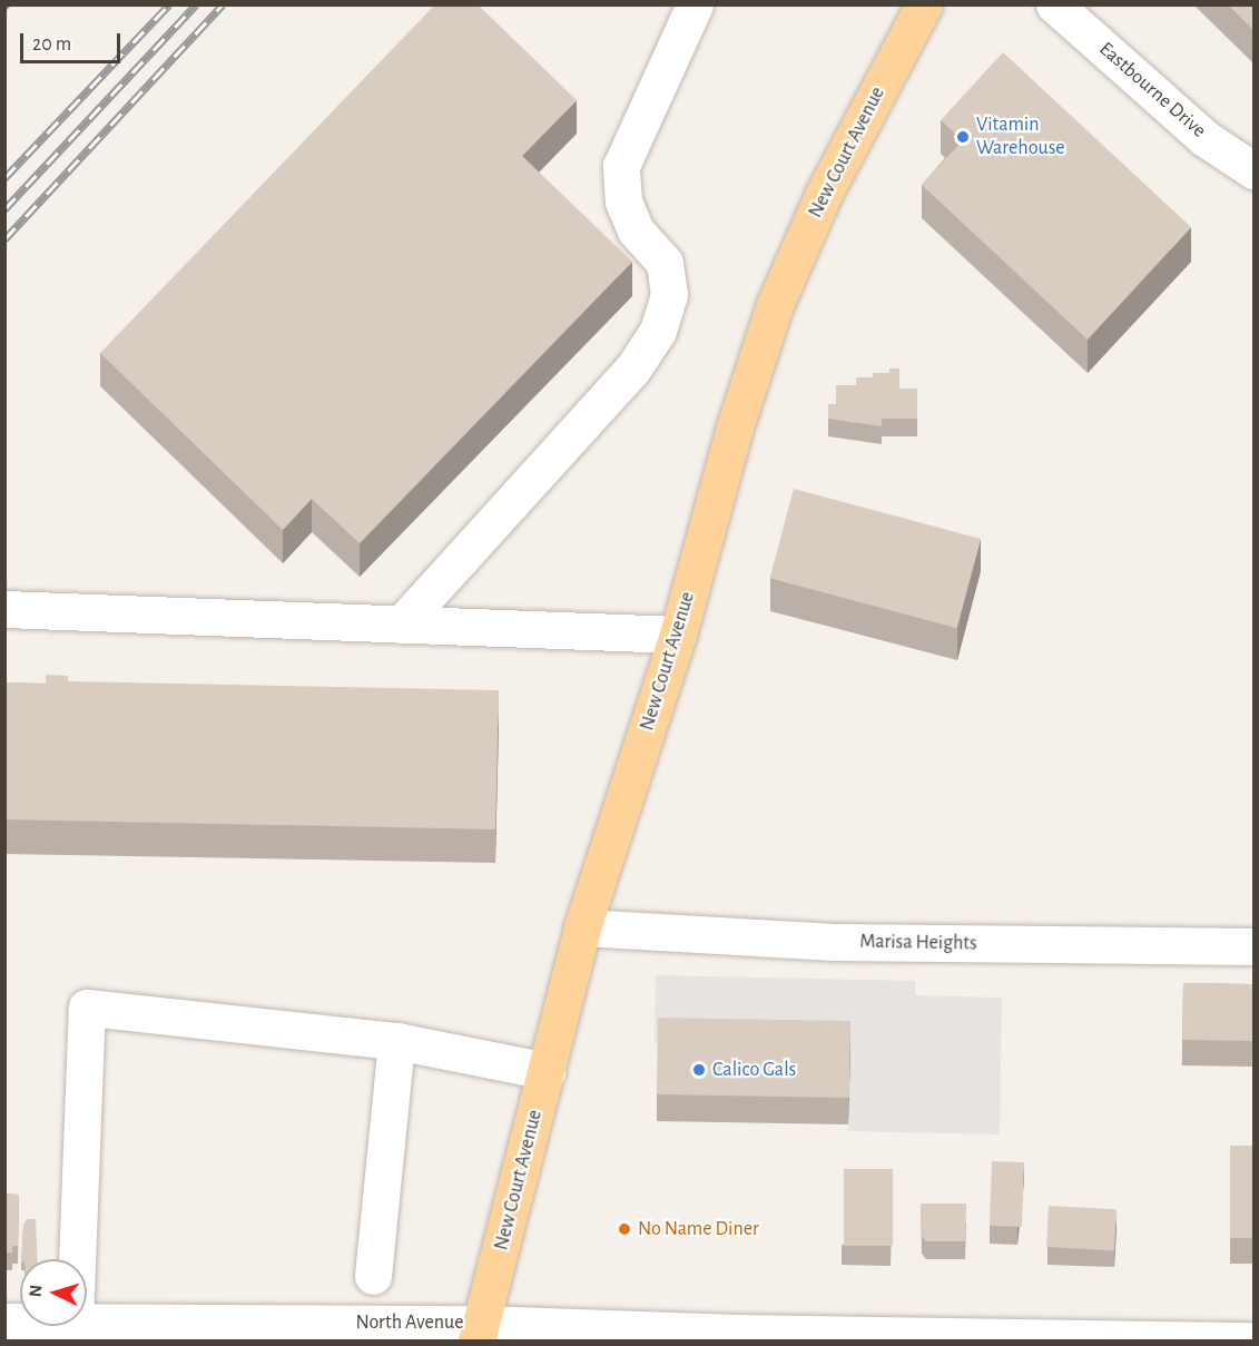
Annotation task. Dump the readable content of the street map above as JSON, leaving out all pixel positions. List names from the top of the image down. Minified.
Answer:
{"streets":{"main road":["New Court Avenue"],"street":["Eastbourne Drive","Marisa Heights","North Avenue"]},"crossings":[["New Court Avenue","Marisa Heights"],["New Court Avenue","North Avenue"]],"places":["Vitamin Warehouse","Calico Gals","No Name Diner"],"scale_bar":"20 m","north":"left"}
